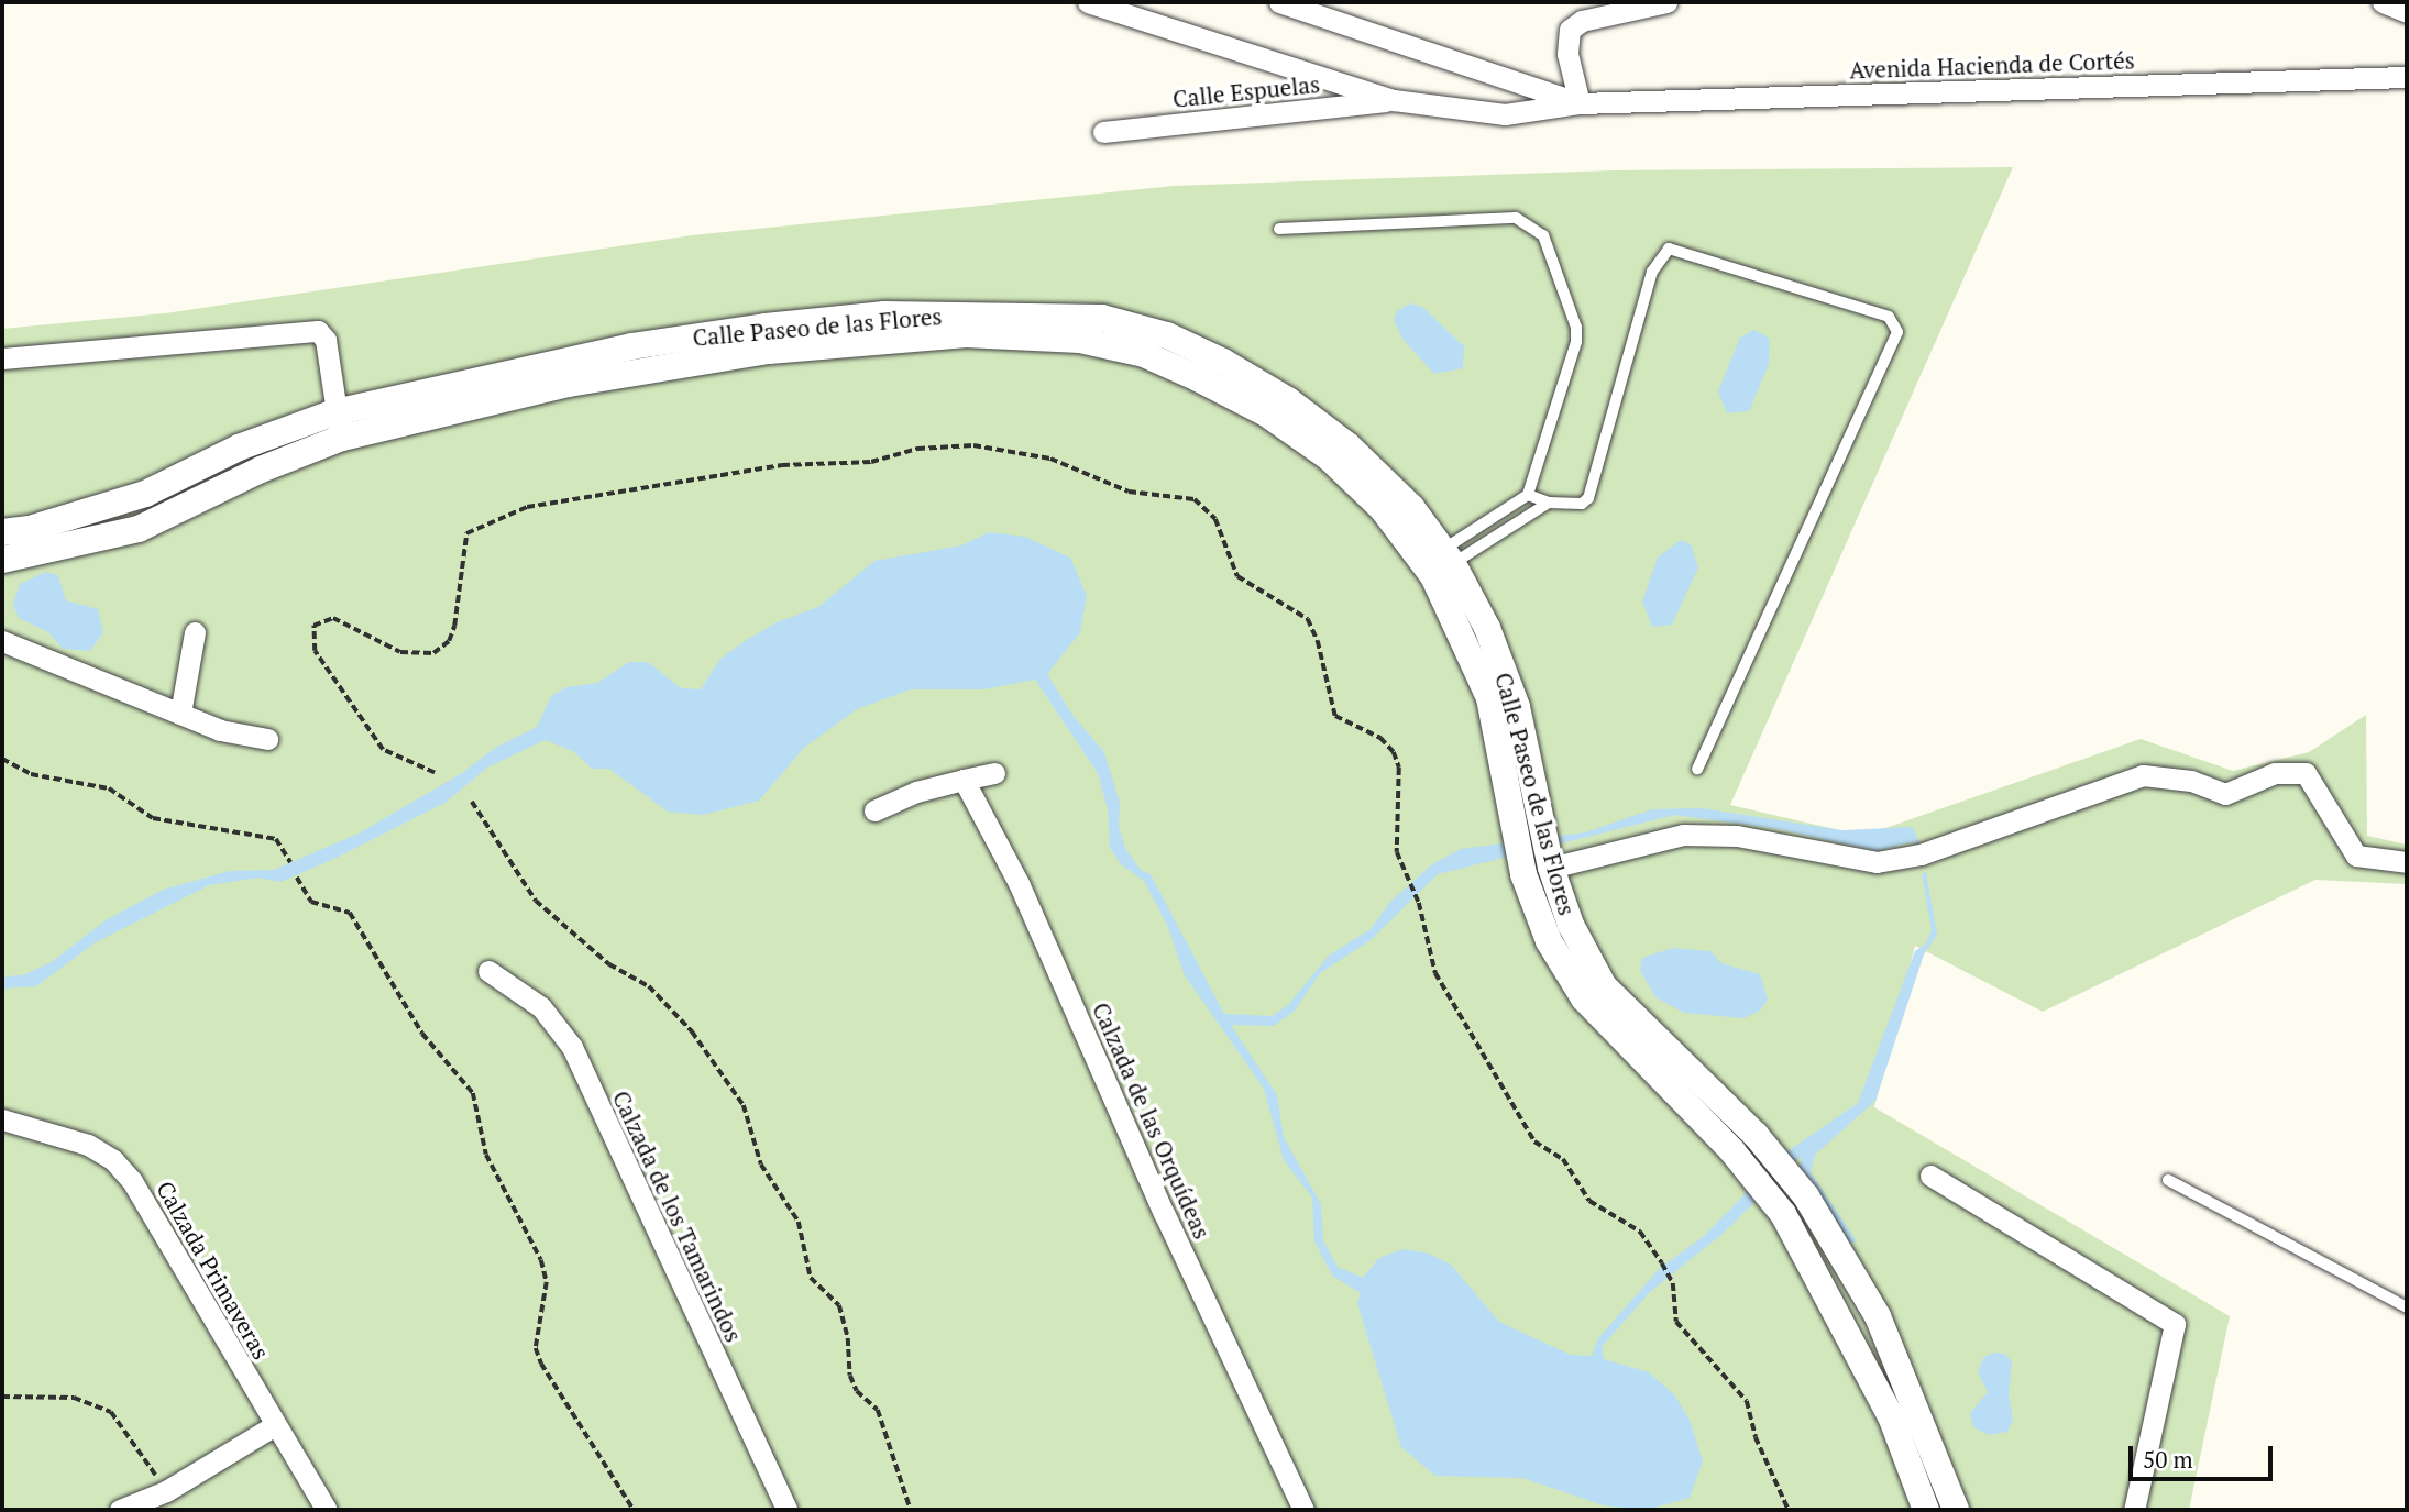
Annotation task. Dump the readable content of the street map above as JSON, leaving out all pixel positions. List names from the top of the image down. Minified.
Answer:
{"streets":{"street":["Avenida Hacienda de Cortés","Calle Espuelas","Calle Paseo de las Flores","Calzada de las Orquídeas","Calzada de los Tamarindos","Calzada Primaveras"]},"crossings":[["Avenida Hacienda de Cortés","Calle Espuelas"]],"scale_bar":"50 m"}
